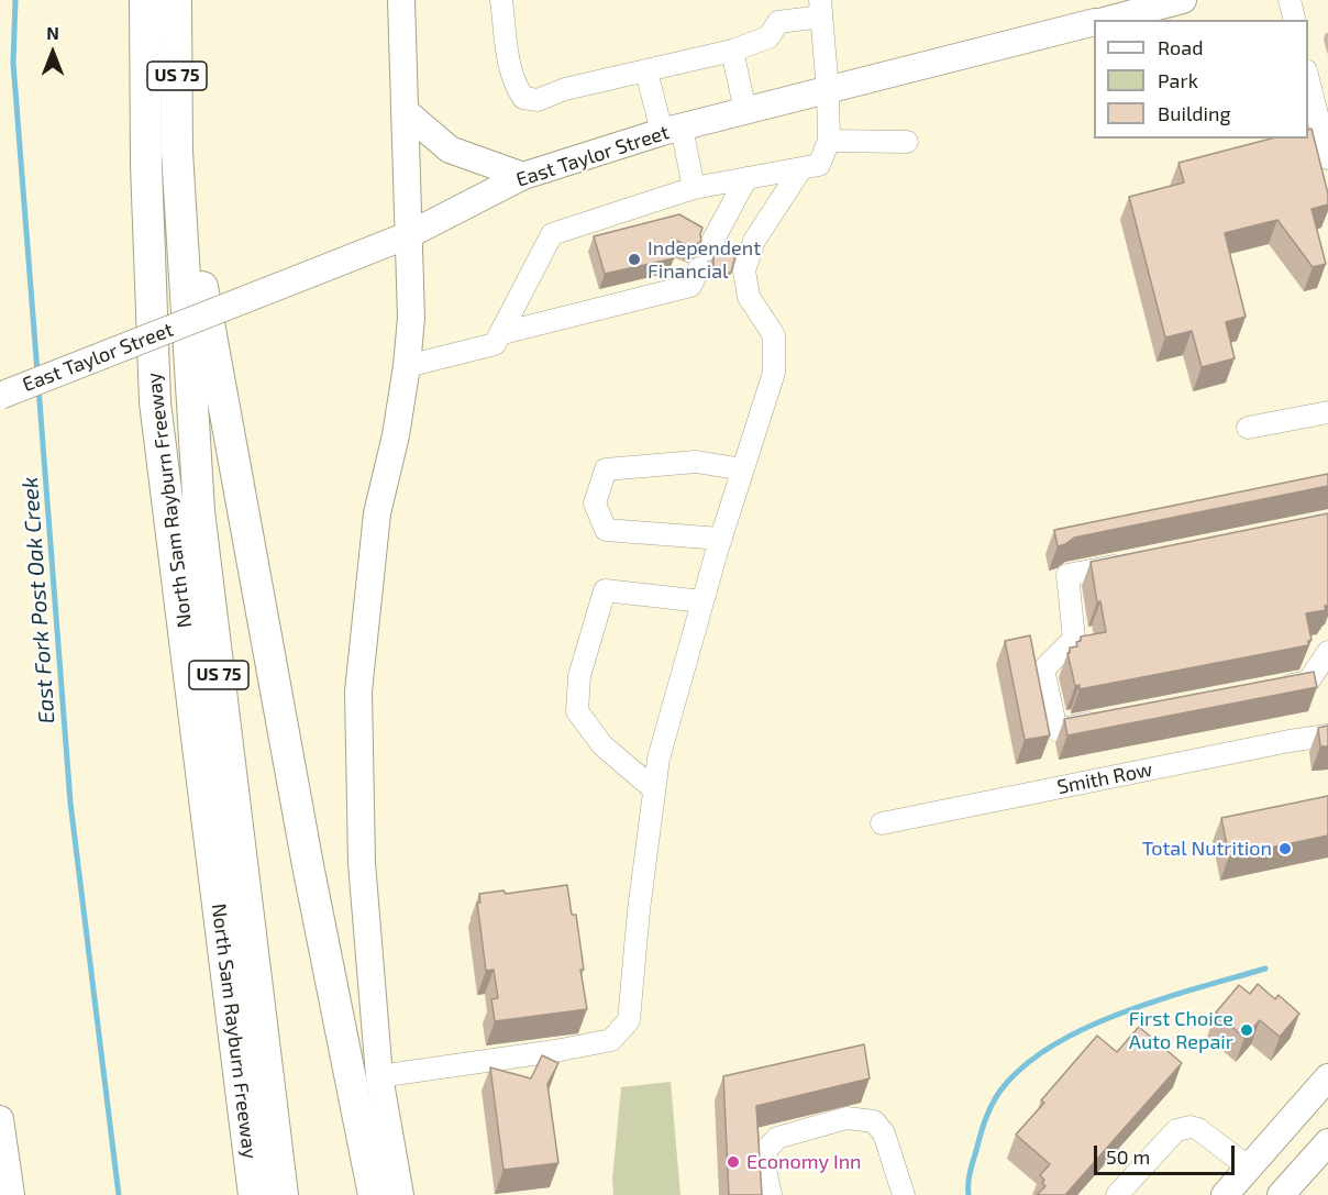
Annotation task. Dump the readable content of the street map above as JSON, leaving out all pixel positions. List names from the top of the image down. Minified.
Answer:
{"streets":{"highway":["US 75","North Sam Rayburn Freeway"],"main road":["East Taylor Street"],"street":["Smith Row"]},"water":["East Fork Post Oak Creek"],"places":["Independent Financial","Total Nutrition","First Choice Auto Repair","Economy Inn"],"legend":["Road","Park","Building"],"scale_bar":"50 m","north":"top"}
